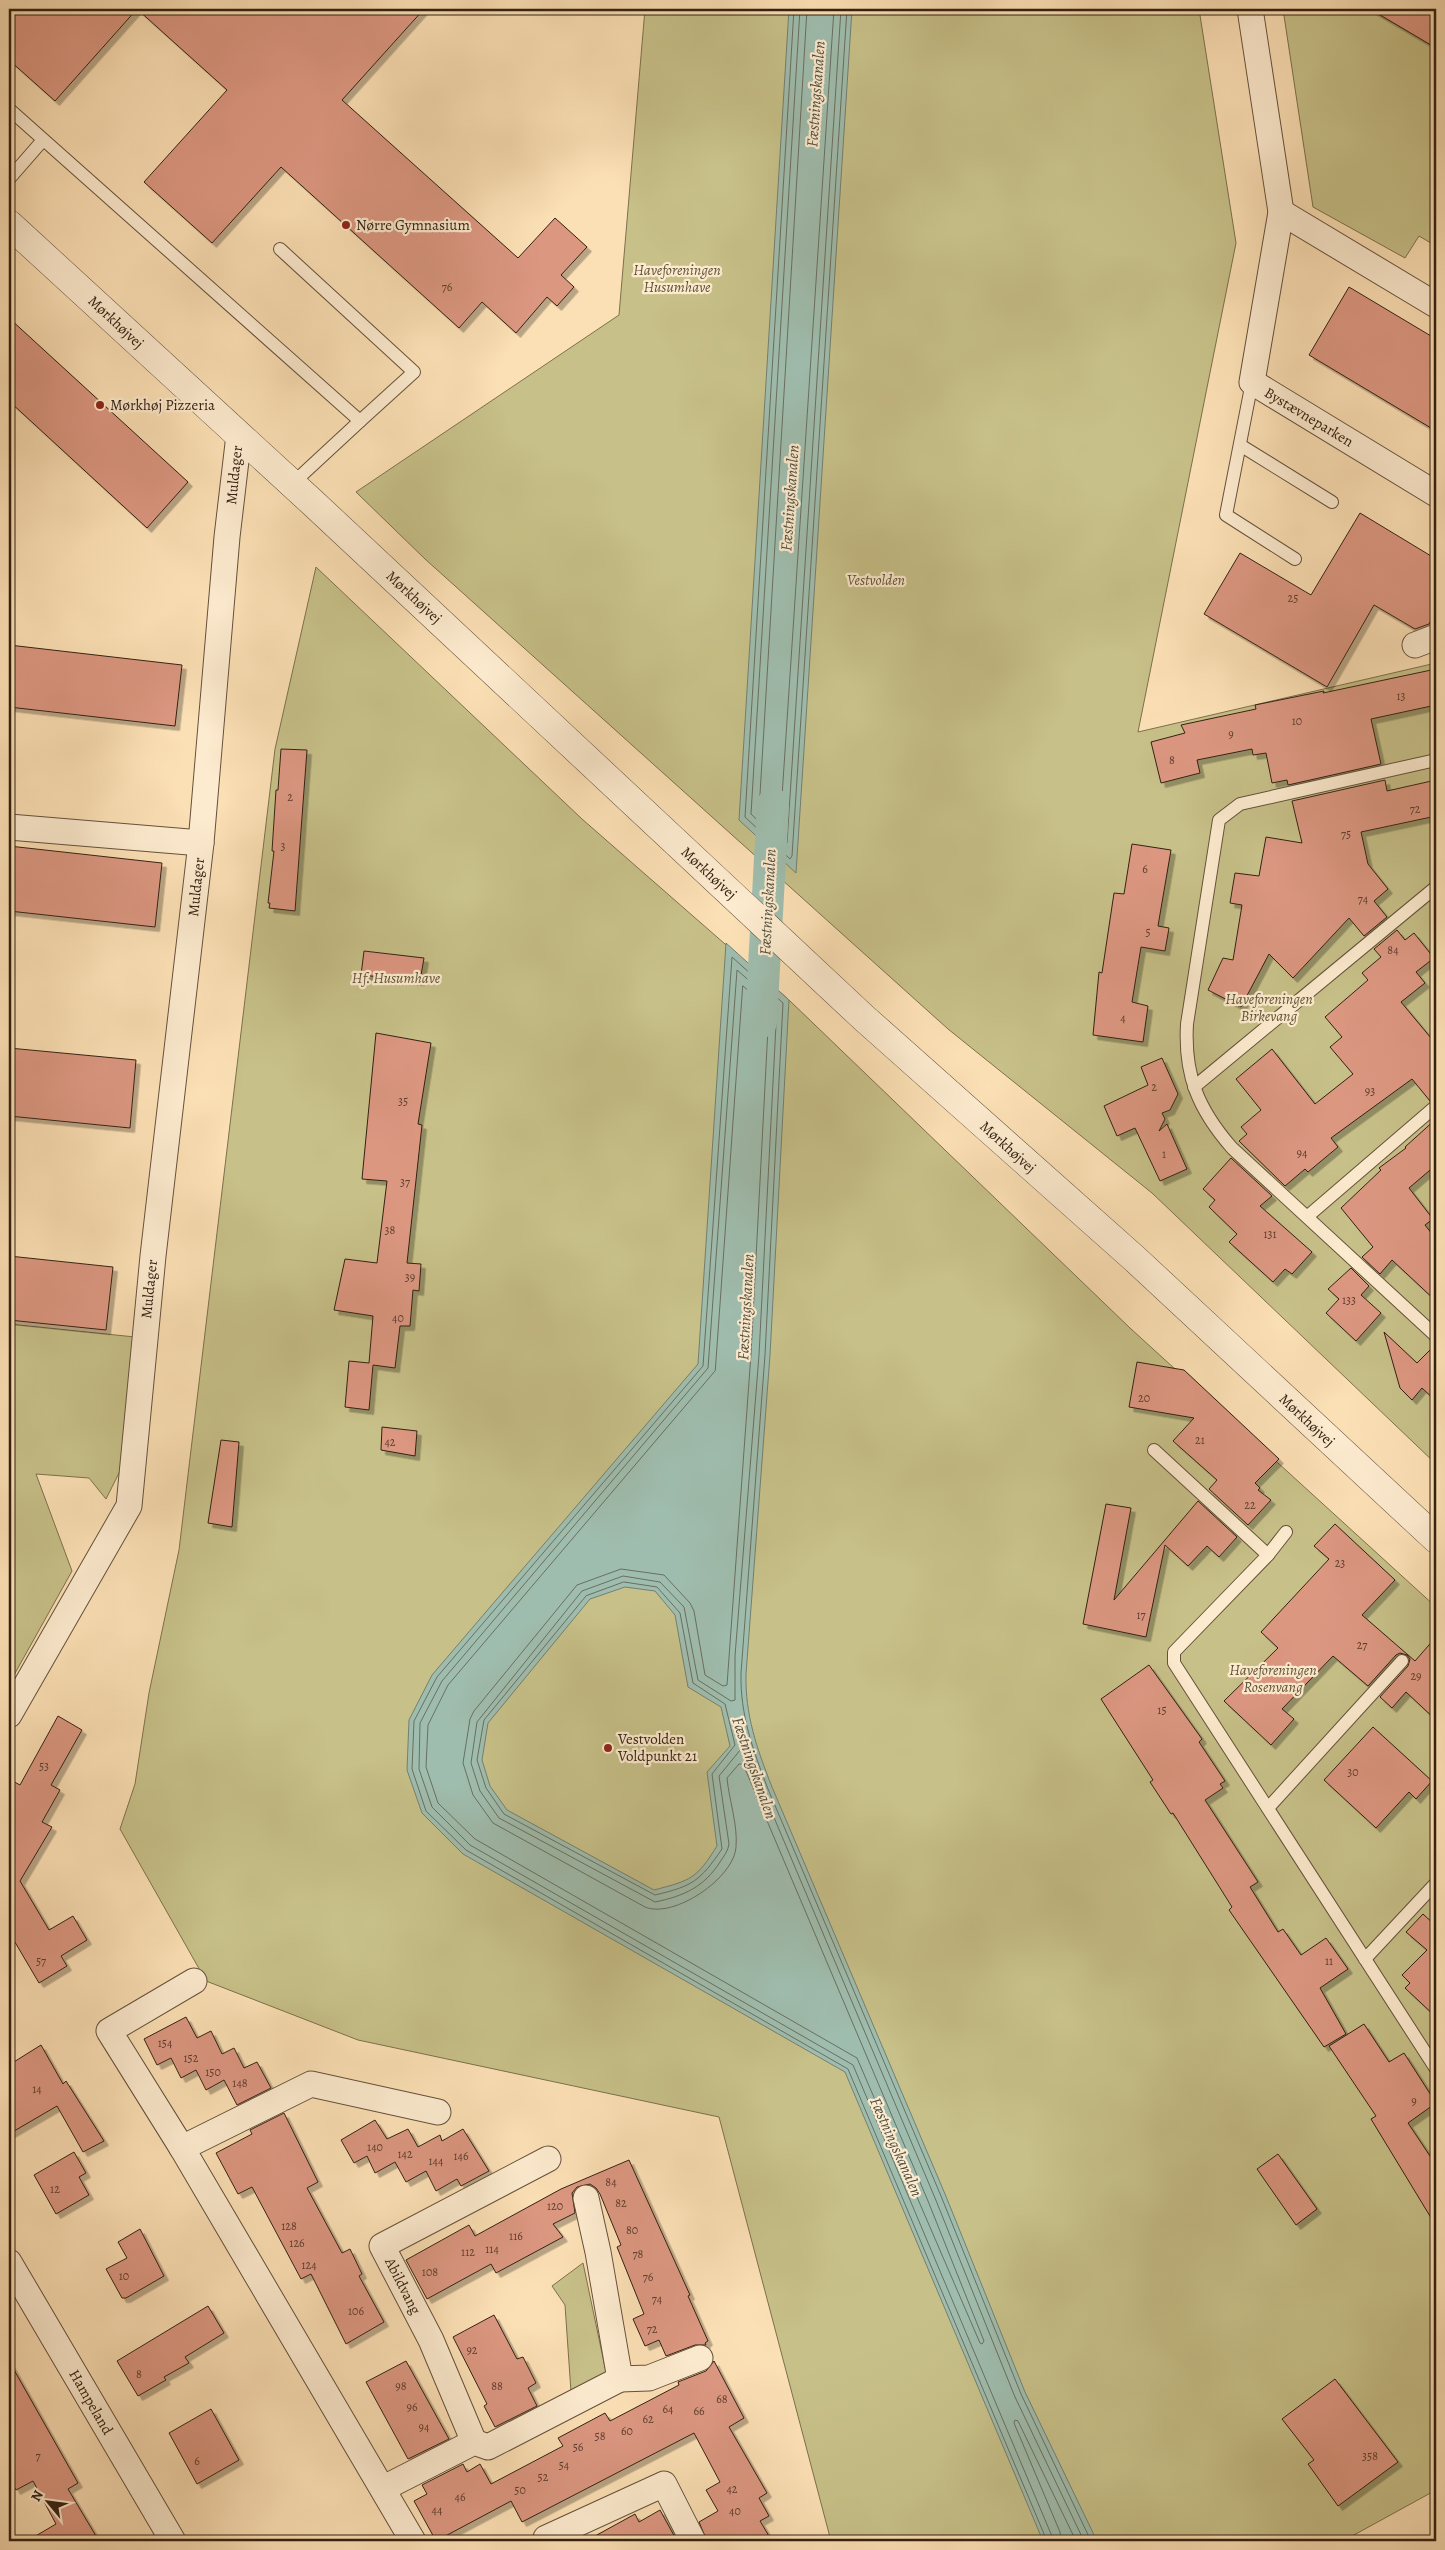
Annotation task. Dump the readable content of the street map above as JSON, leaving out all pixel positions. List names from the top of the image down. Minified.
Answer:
{"streets":{"street":["Mørkhøjvej","Bystævneparken","Muldager","Abildvang","Hampeland"]},"crossings":[["Mørkhøjvej","Muldager"]],"water":["Fæstningskanalen"],"parks":["Haveforeningen Husumhave","Vestvolden","Hf. Husumhave","Haveforeningen Birkevang","Haveforeningen Rosenvang"],"places":["Nørre Gymnasium","Mørkhøj Pizzeria","Vestvolden Voldpunkt 21"],"house_numbers":["76","25","13","10","9","8","2","72","75","3","6","74","5","84","4","2","93","35","94","1","37","38","131","39","133","40","20","21","42","22","23","17","27","29","15","53","30","57","11","154","152","150","148","14","9","140","142","146","144","84","12","82","120","128","80","116","126","114","112","78","124","108","10","76","74","106","72","92","8","98","88","68","96","64","66","62","94","60","58","56","7","358","6","54","52","42","50","46","44","40"],"north":"top left"}
